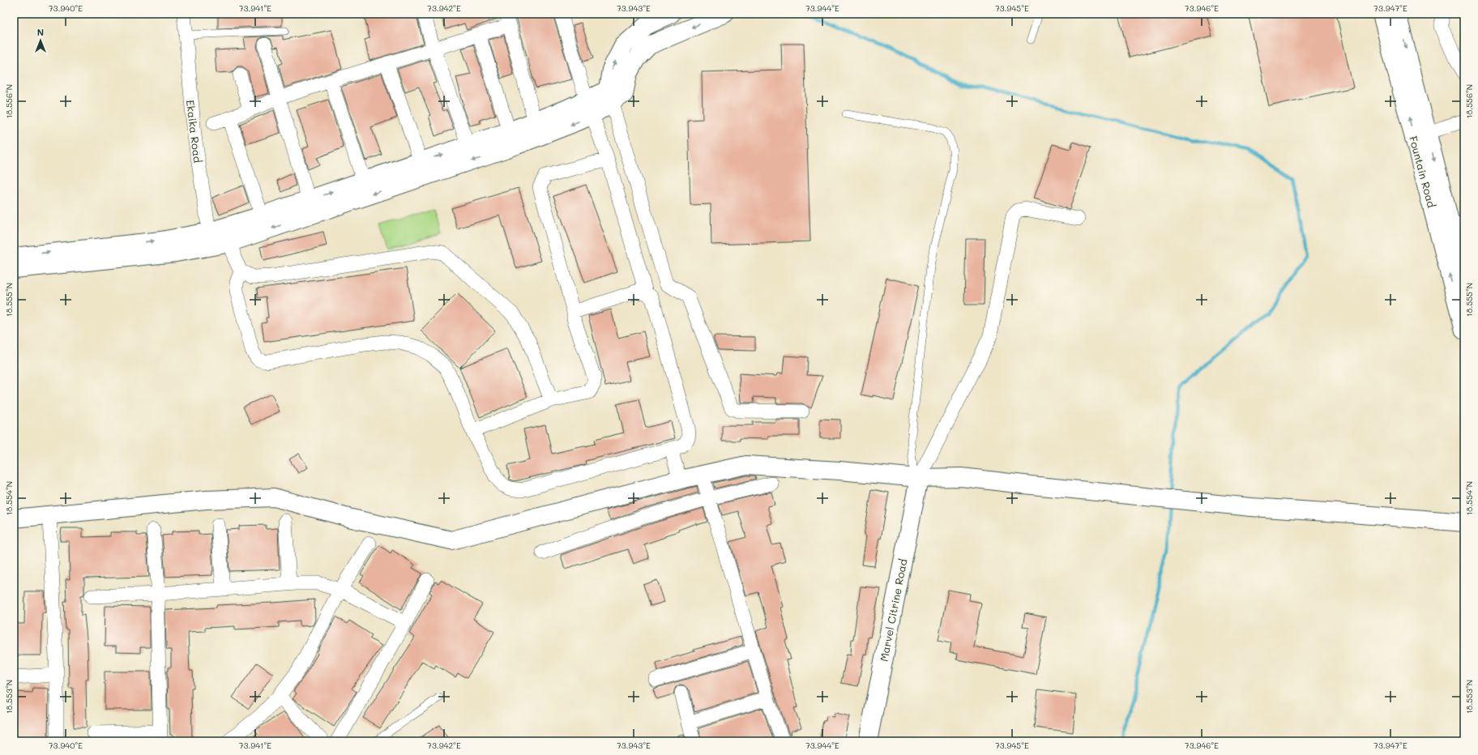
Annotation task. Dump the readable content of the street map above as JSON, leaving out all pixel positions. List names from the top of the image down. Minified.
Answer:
{"streets":{"street":["Ekaika Road","Fountain Road","Marvel Citrine Road"]},"north":"top","coordinates":["73.940°E","73.941°E","73.942°E","73.943°E","73.944°E","73.945°E","73.946°E","73.947°E","18.556°N","18.555°N","18.554°N","18.553°N"]}
